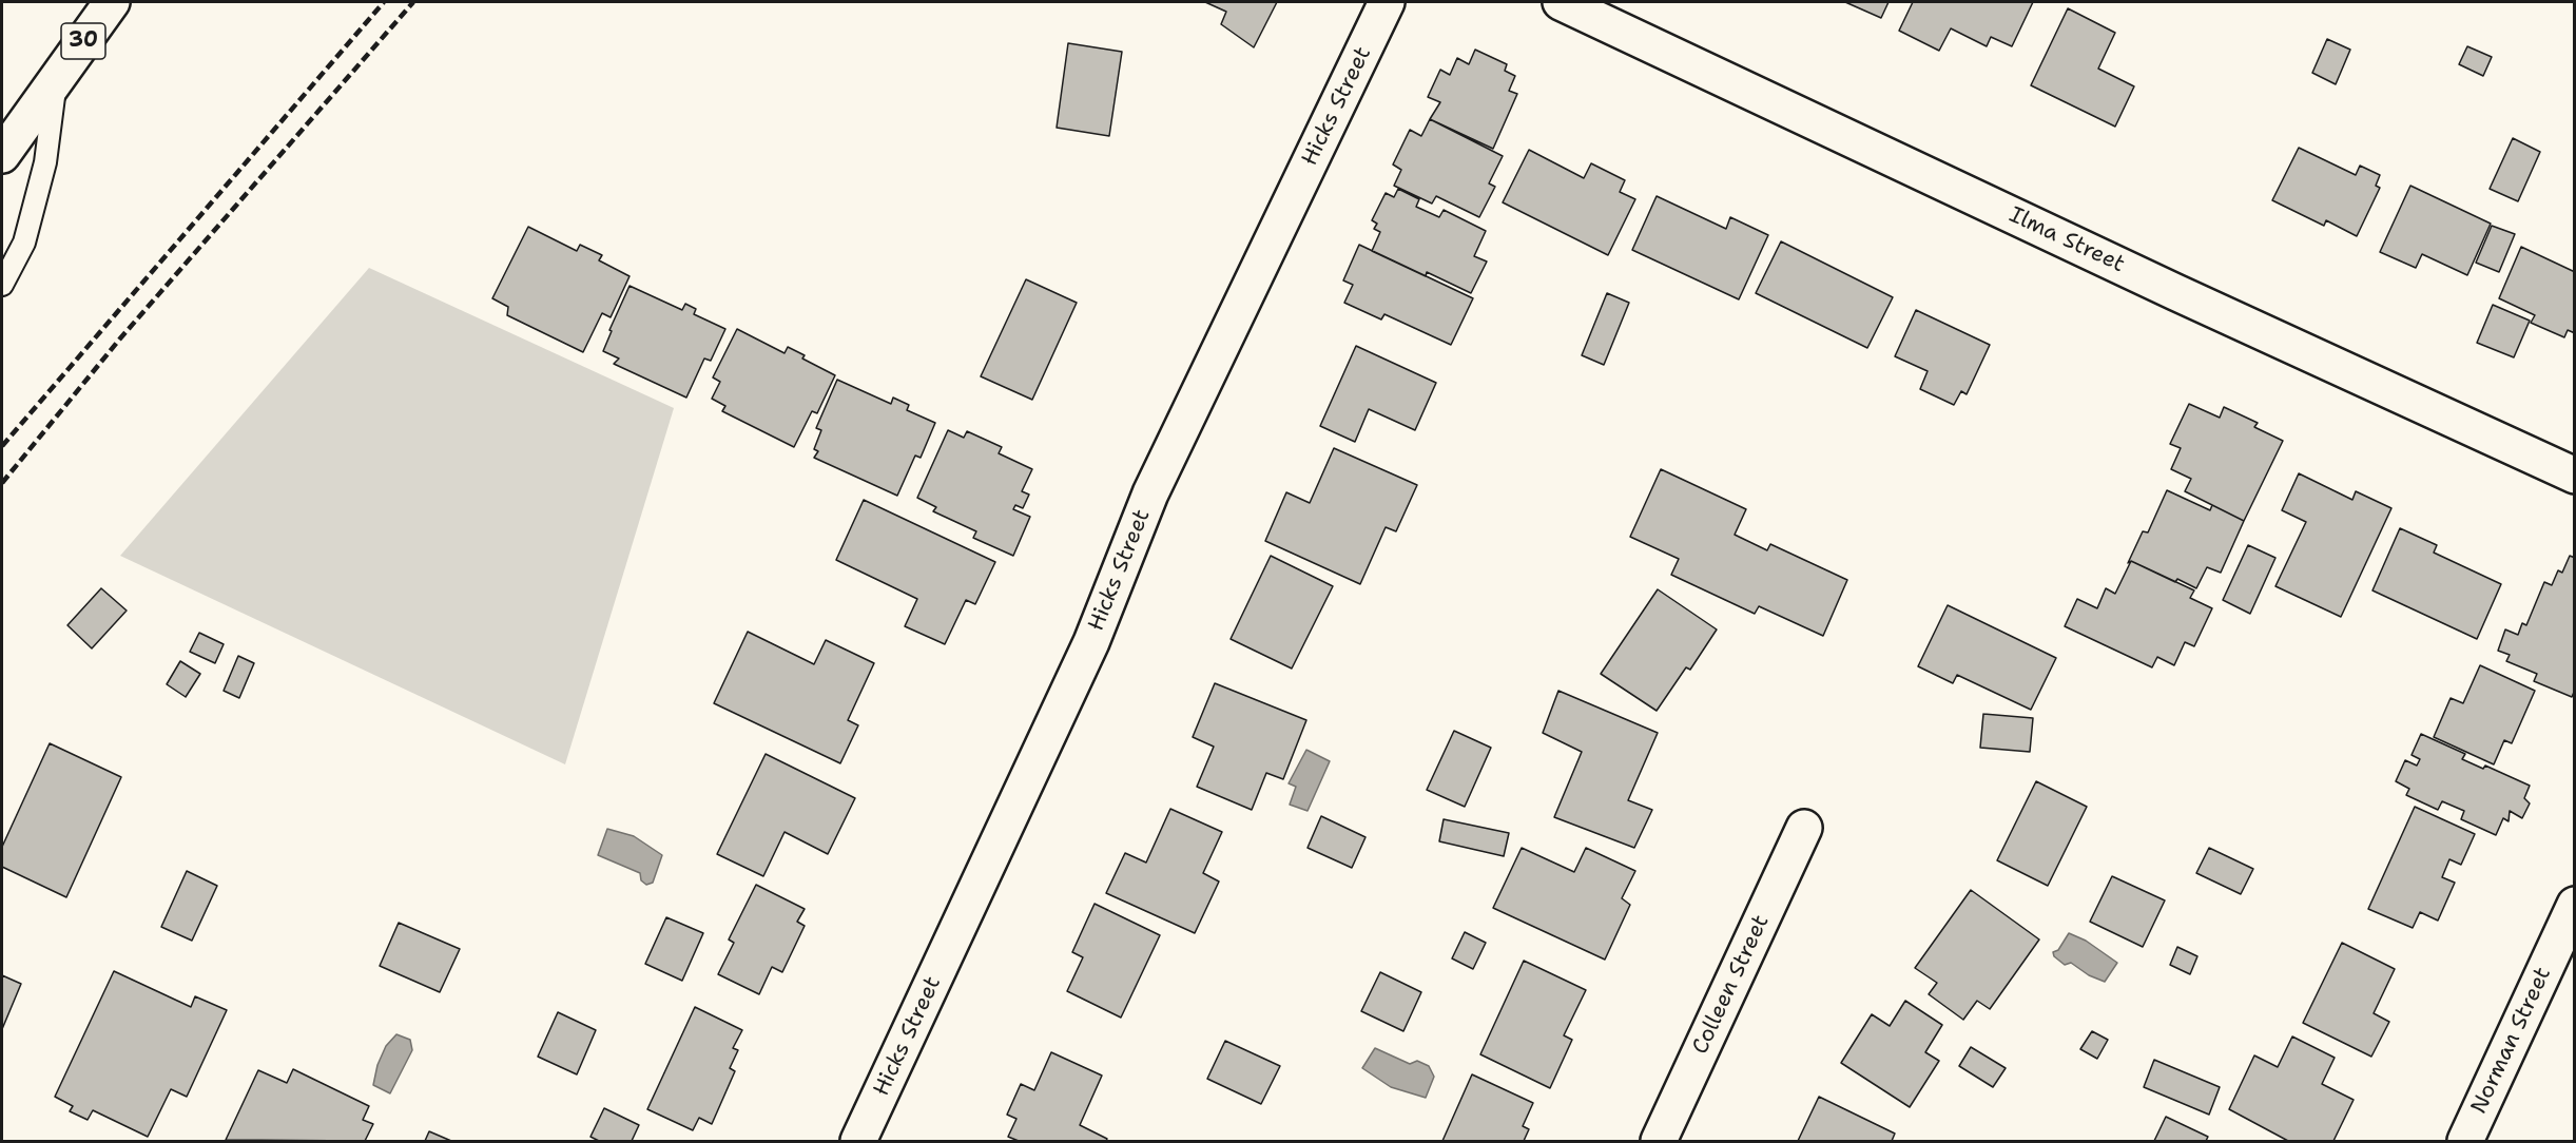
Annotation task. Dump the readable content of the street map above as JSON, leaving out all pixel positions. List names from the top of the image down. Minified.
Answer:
{"streets":{"main road":["30","Hicks Street","Ilma Street","Colleen Street","Norman Street"]}}
